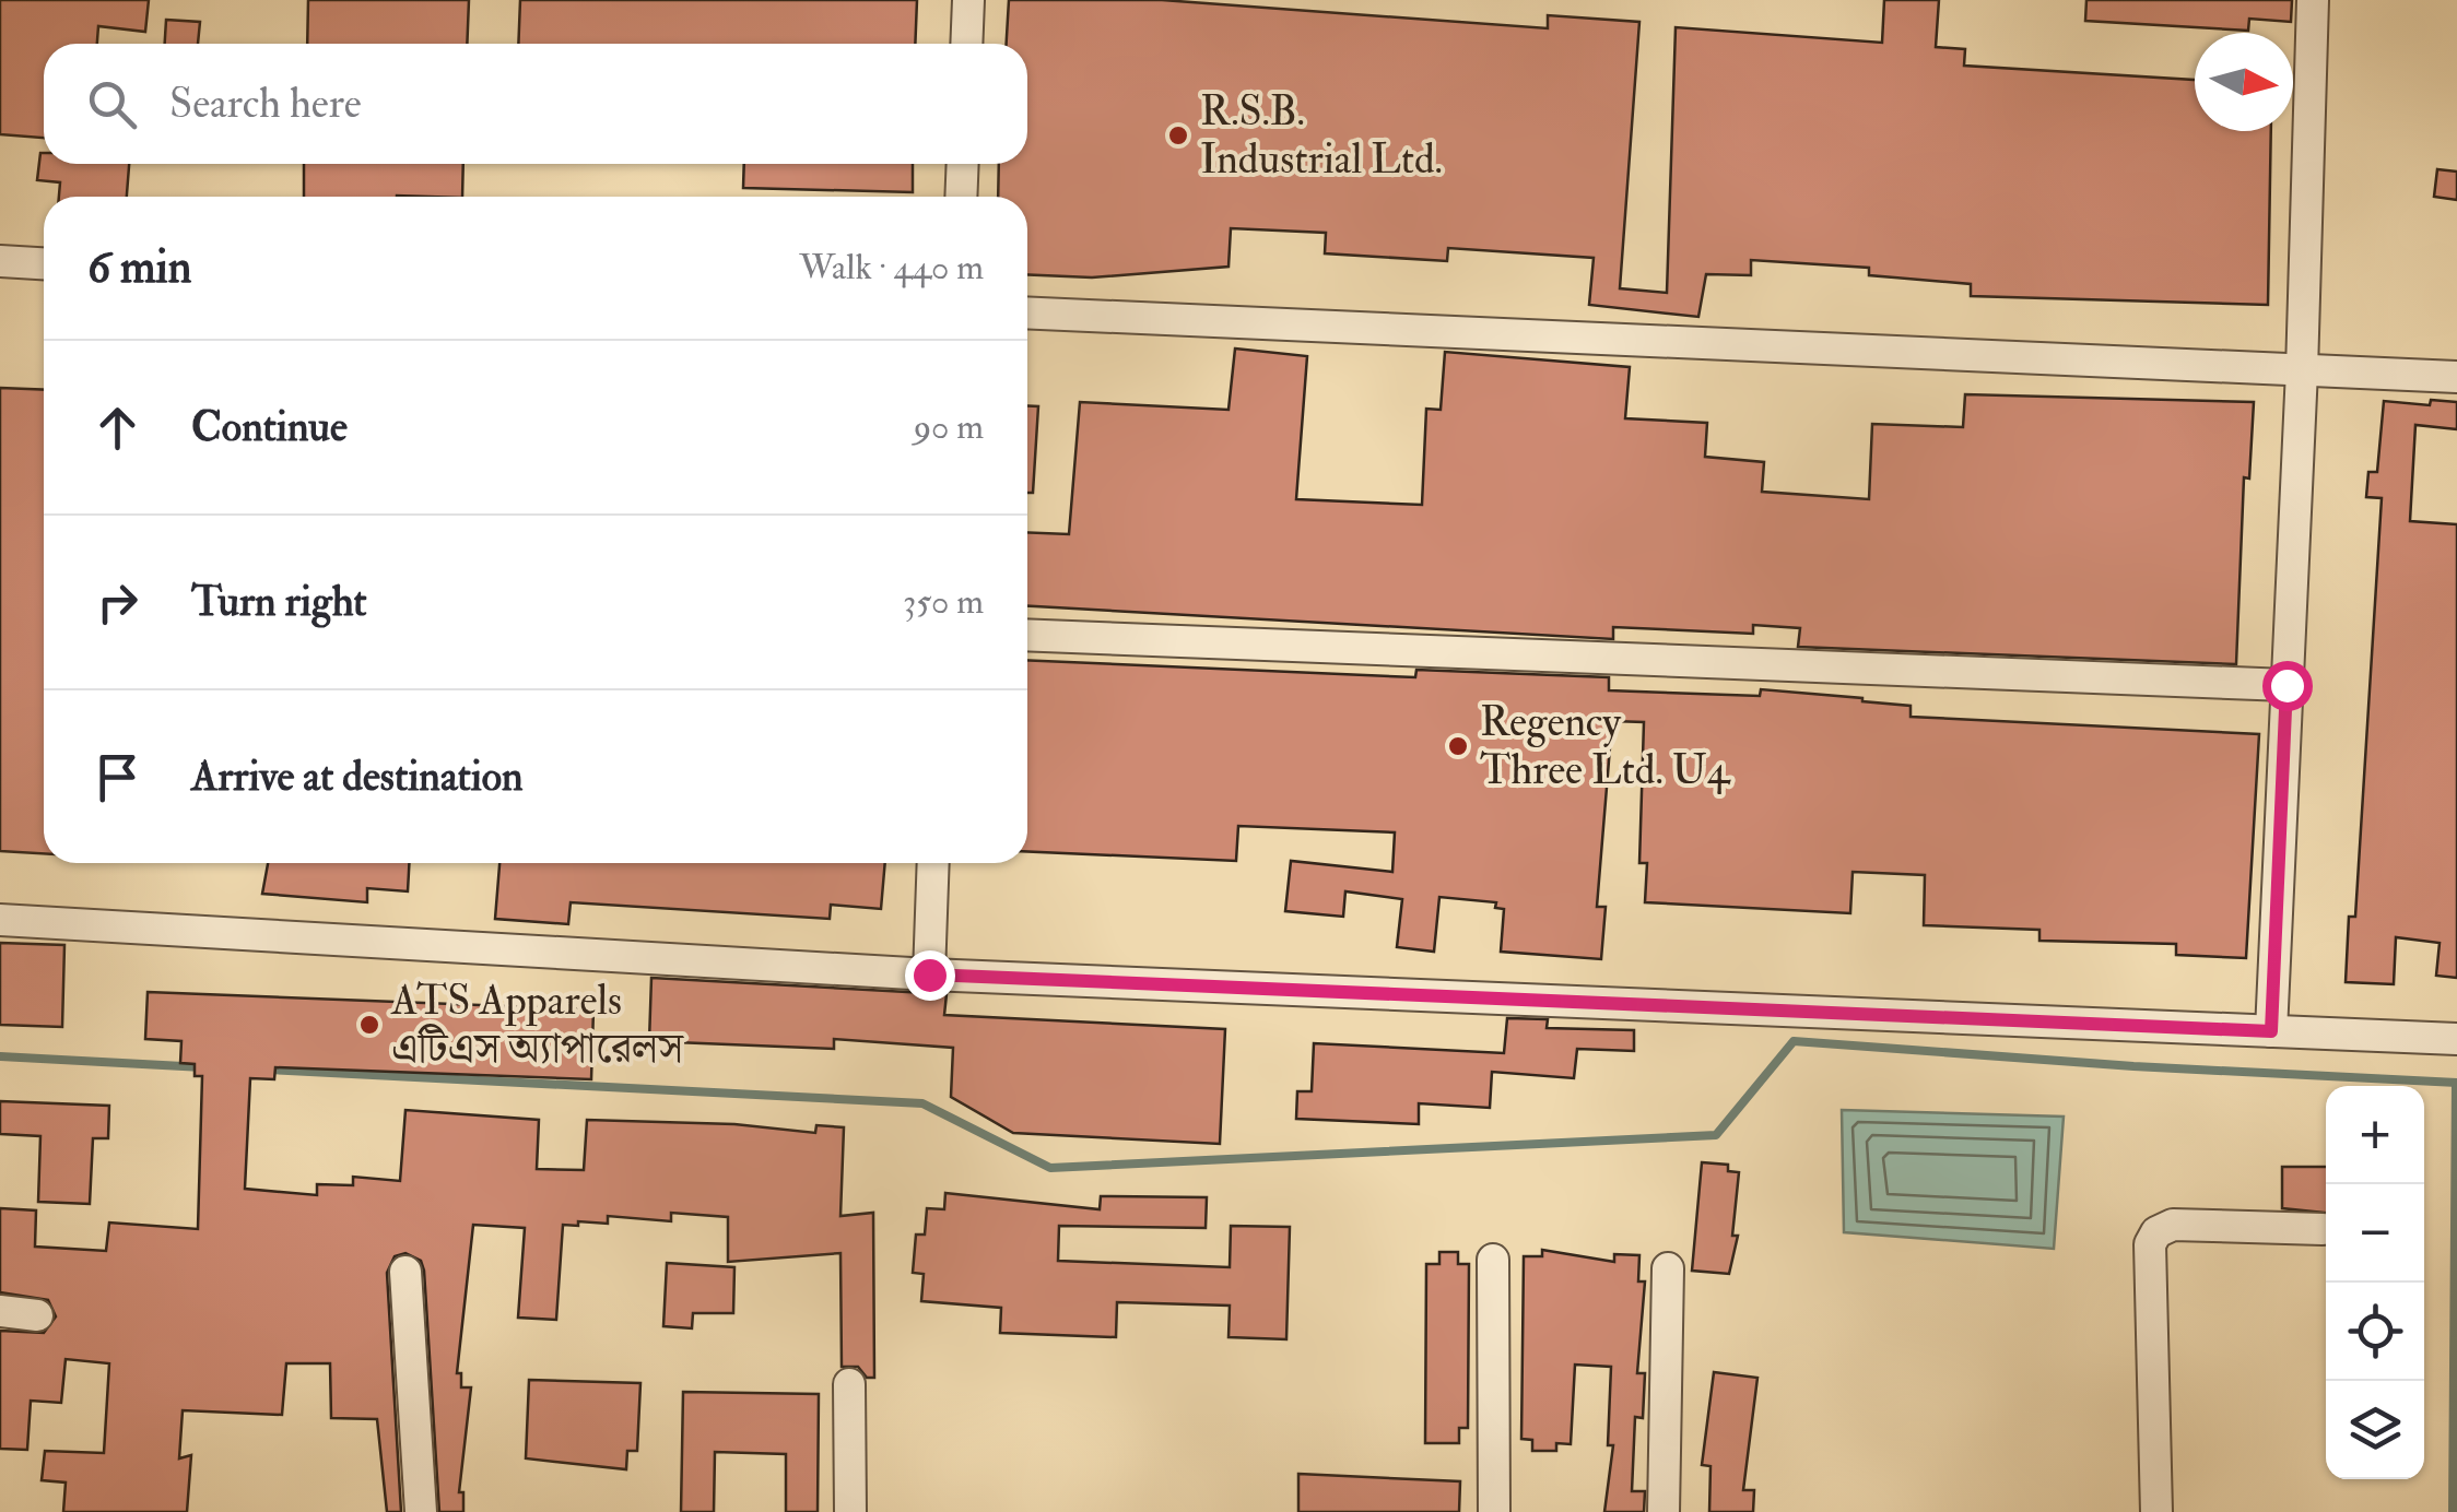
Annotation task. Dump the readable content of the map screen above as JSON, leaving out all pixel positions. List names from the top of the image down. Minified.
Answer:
{"places":["R.S.B. Industrial Ltd.","Regency Three Ltd. U4","ATS Apparels এটিএস অ্যাপারেলস"],"north":"right","page":{"search":"Search here","heading":["6 min","Walk · 440 m"],"list":[["Continue","90 m"],["Turn right","350 m"],"Arrive at destination"],"map_buttons":["+","−"]}}
